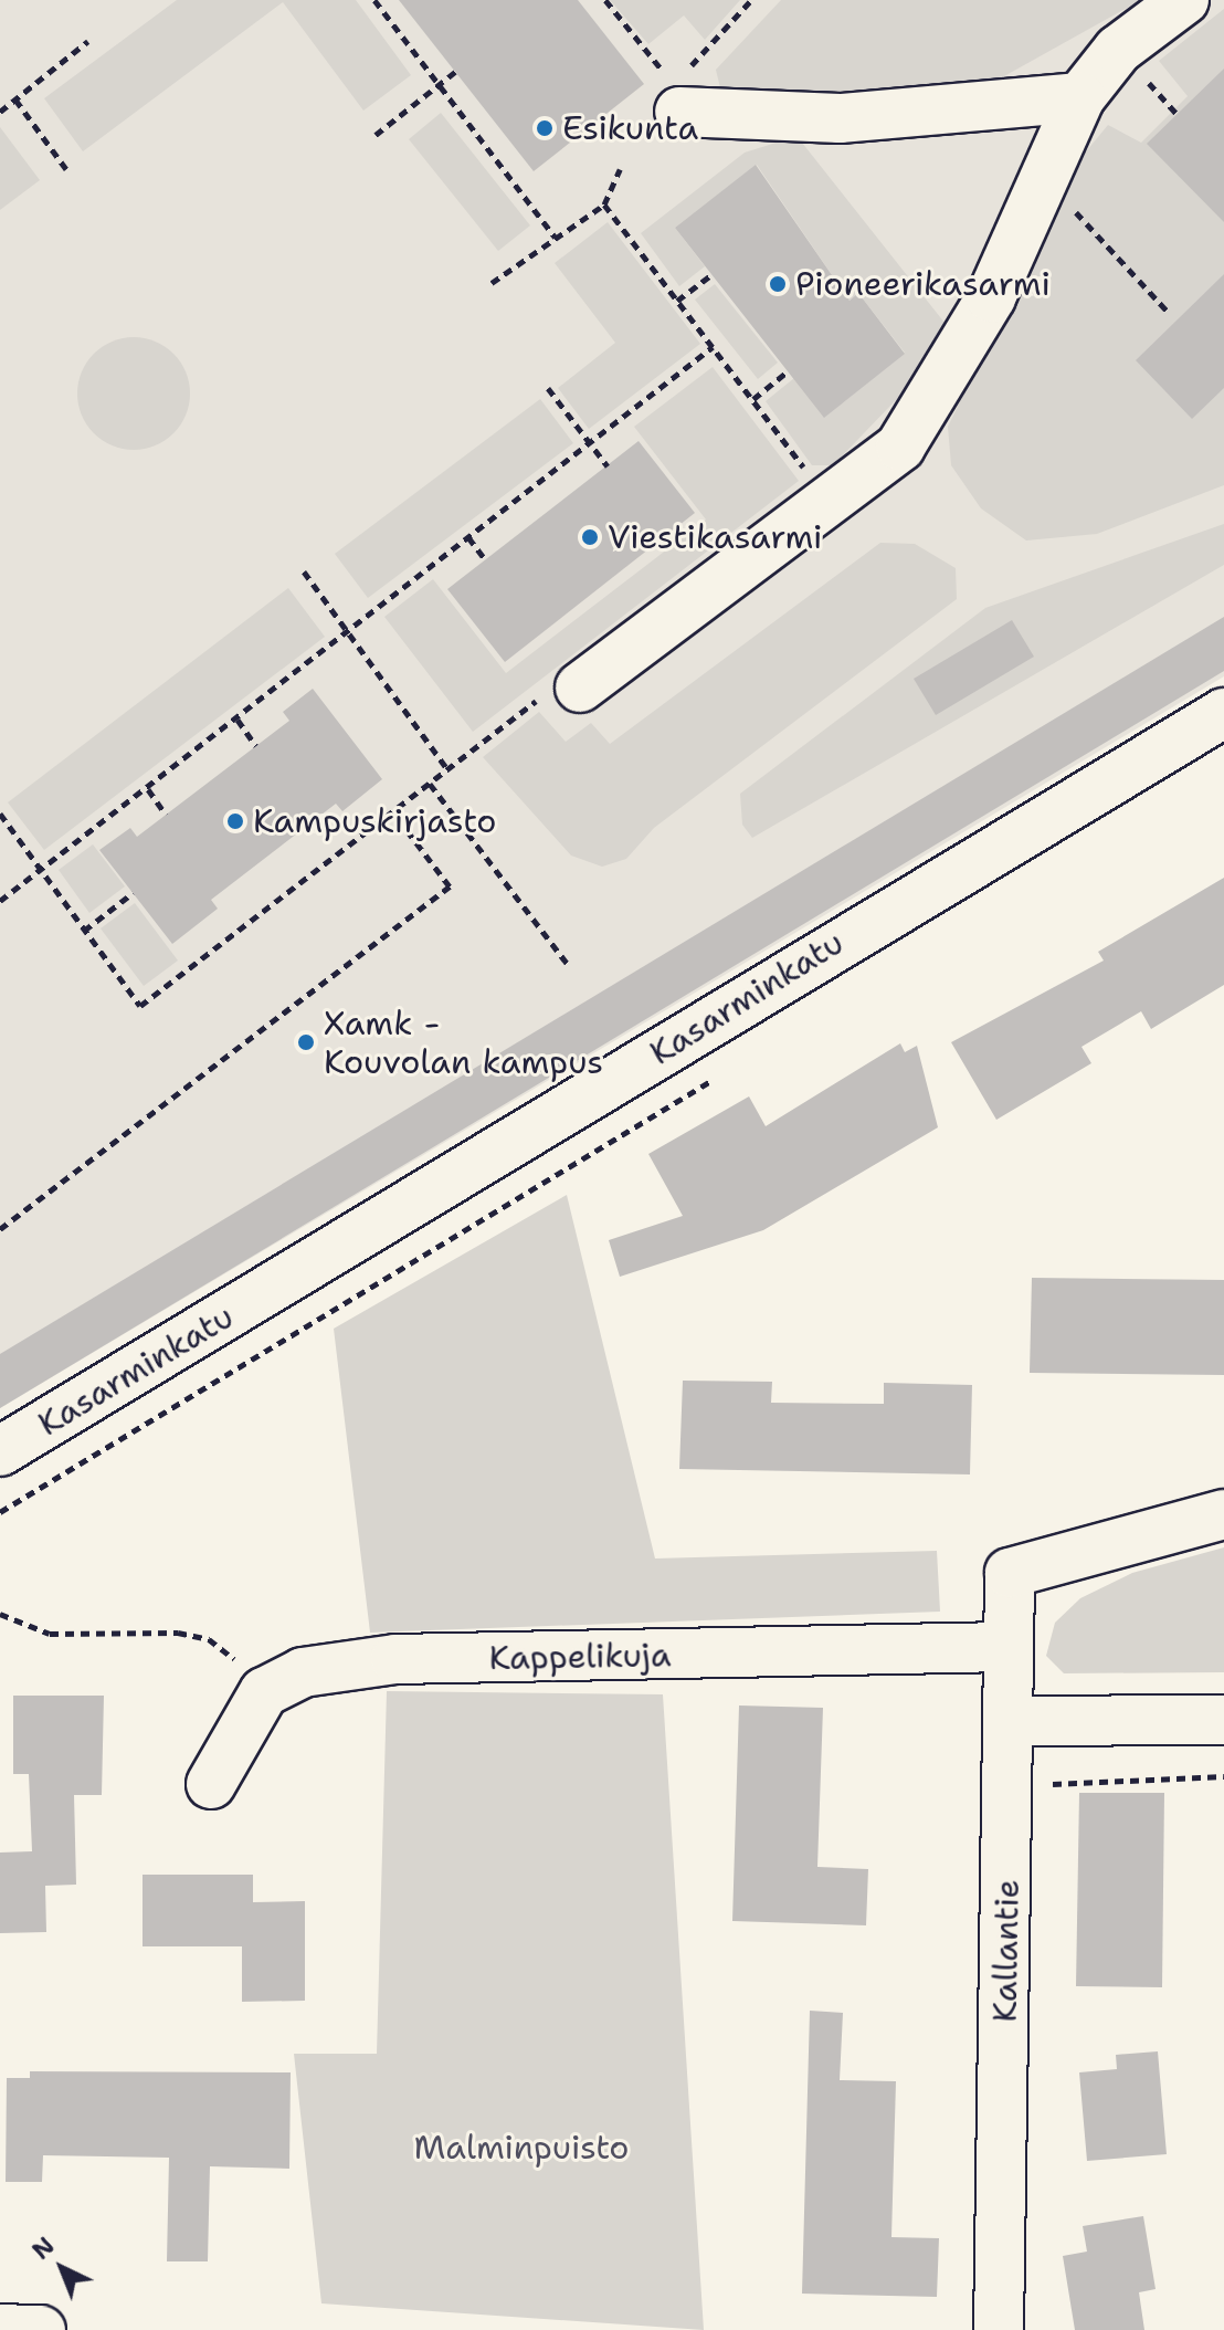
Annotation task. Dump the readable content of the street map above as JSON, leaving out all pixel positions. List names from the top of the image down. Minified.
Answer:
{"streets":{"street":["Kasarminkatu","Kappelikuja","Kallantie"]},"crossings":[["Kappelikuja","Kallantie"]],"parks":["Malminpuisto"],"places":["Esikunta","Pioneerikasarmi","Viestikasarmi","Kampuskirjasto","Xamk - Kouvolan kampus"],"north":"top left"}
